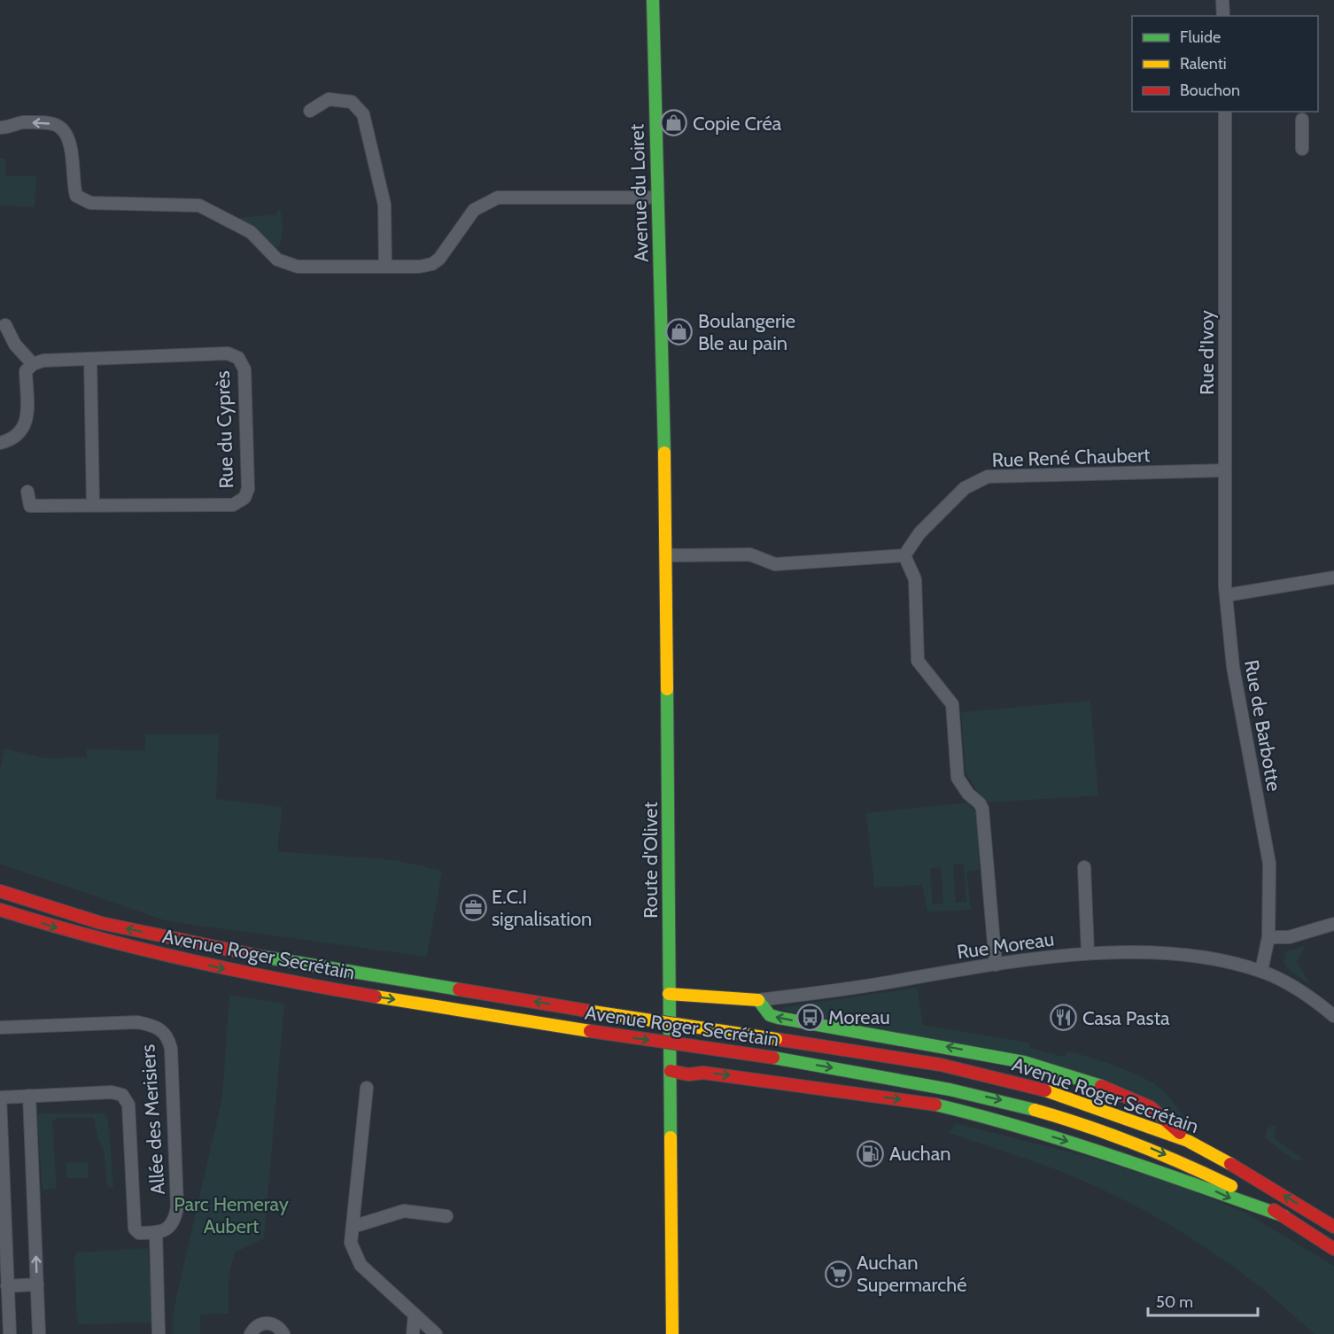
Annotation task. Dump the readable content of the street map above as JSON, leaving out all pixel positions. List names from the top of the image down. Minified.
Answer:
{"streets":{"main road":["Avenue du Loiret","Route d'Olivet","Rue Moreau","Avenue Roger Secrétain"],"street":["Rue d'Ivoy","Rue du Cyprès","Rue René Chaubert","Rue de Barbotte","Allée des Merisiers"]},"crossings":[["Avenue du Loiret","Route d'Olivet"],["Rue d'Ivoy","Rue René Chaubert"],["Rue d'Ivoy","Rue de Barbotte"],["Rue de Barbotte","Rue Moreau"],["Route d'Olivet","Rue Moreau"]],"parks":["Parc Hemeray Aubert"],"places":{"shop":["Copie Créa","Boulangerie Ble au pain"],"office":["E.C.I signalisation"],"bus stop":["Moreau"],"restaurant":["Casa Pasta"],"fuel station":["Auchan"],"supermarket":["Auchan Supermarché"]},"legend":["Fluide","Ralenti","Bouchon"],"scale_bar":"50 m"}
